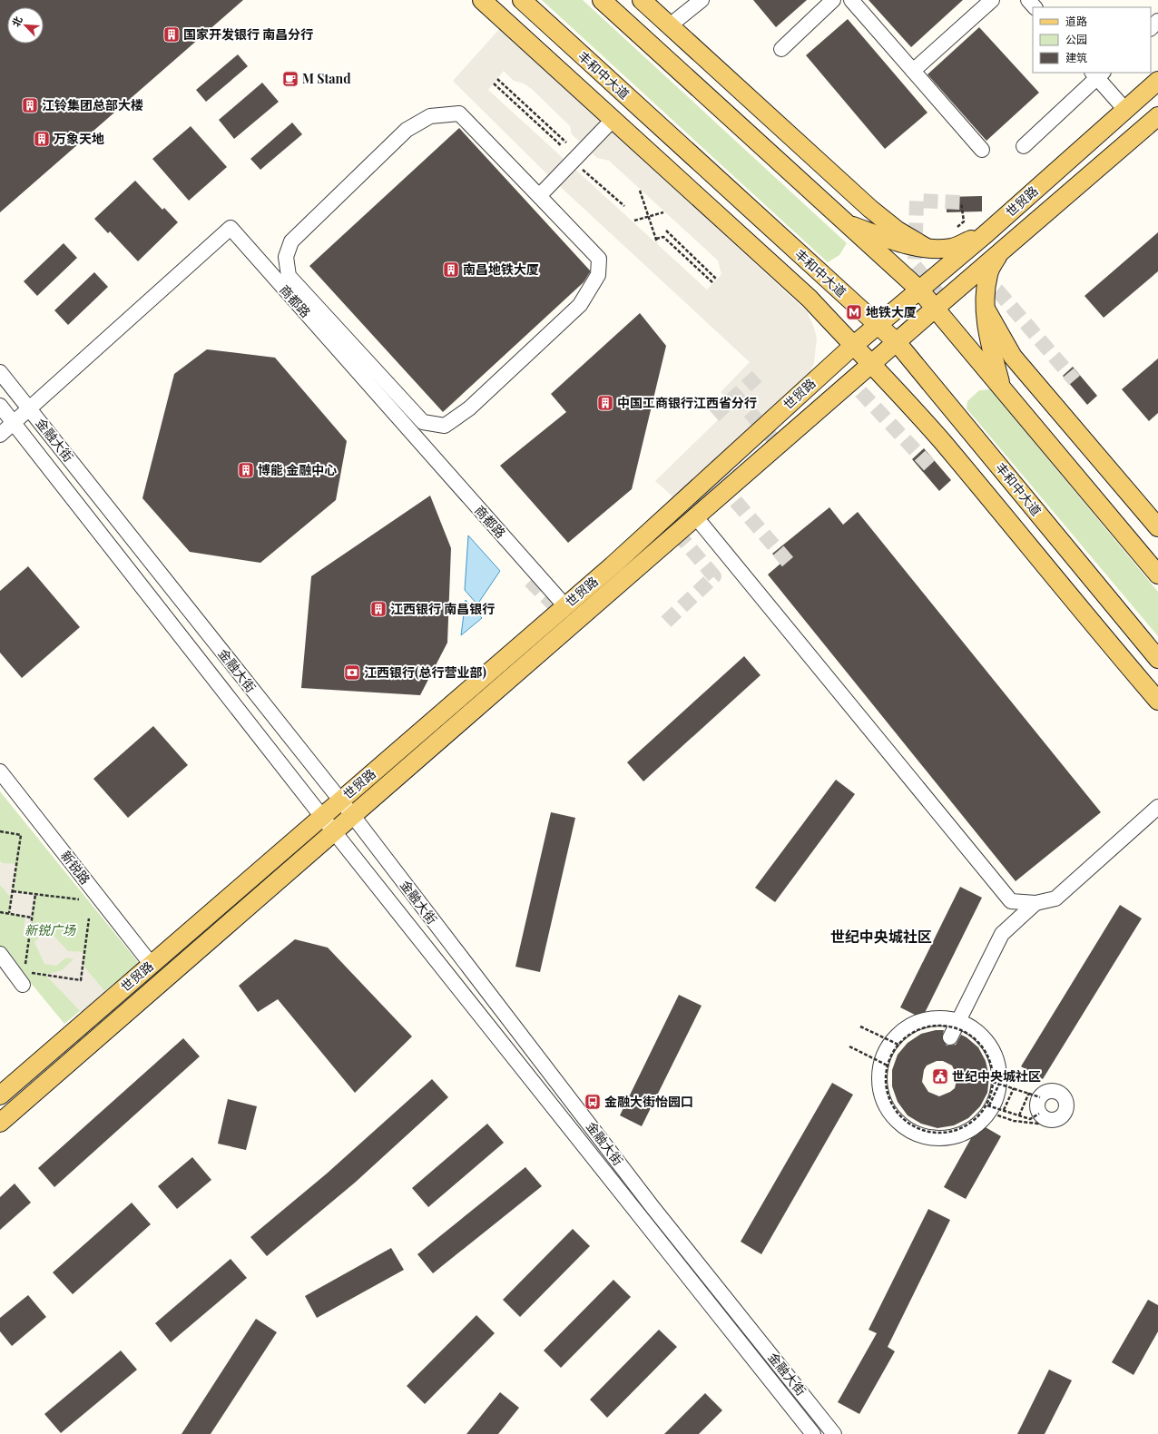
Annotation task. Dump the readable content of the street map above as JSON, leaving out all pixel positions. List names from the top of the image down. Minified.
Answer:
{"streets":{"main road":["丰和中大道","世贸路"],"street":["商都路","金融大街","新锐路"]},"crossings":[["丰和中大道","世贸路"],["世贸路","商都路"],["世贸路","金融大街"],["世贸路","新锐路"],["商都路","金融大街"]],"districts":["世纪中央城社区"],"parks":["新锐广场"],"places":{"building":["国家开发银行 南昌分行","江铃集团总部大楼","万象天地","南昌地铁大厦","中国工商银行江西省分行","博能 金融中心","江西银行 南昌银行"],"cafe":["M Stand"],"metro station":["地铁大厦"],"bank":["江西银行(总行营业部)"],"public building":["世纪中央城社区"],"bus stop":["金融大街怡园口"]},"legend":["道路","公园","建筑"],"north":"top left"}
